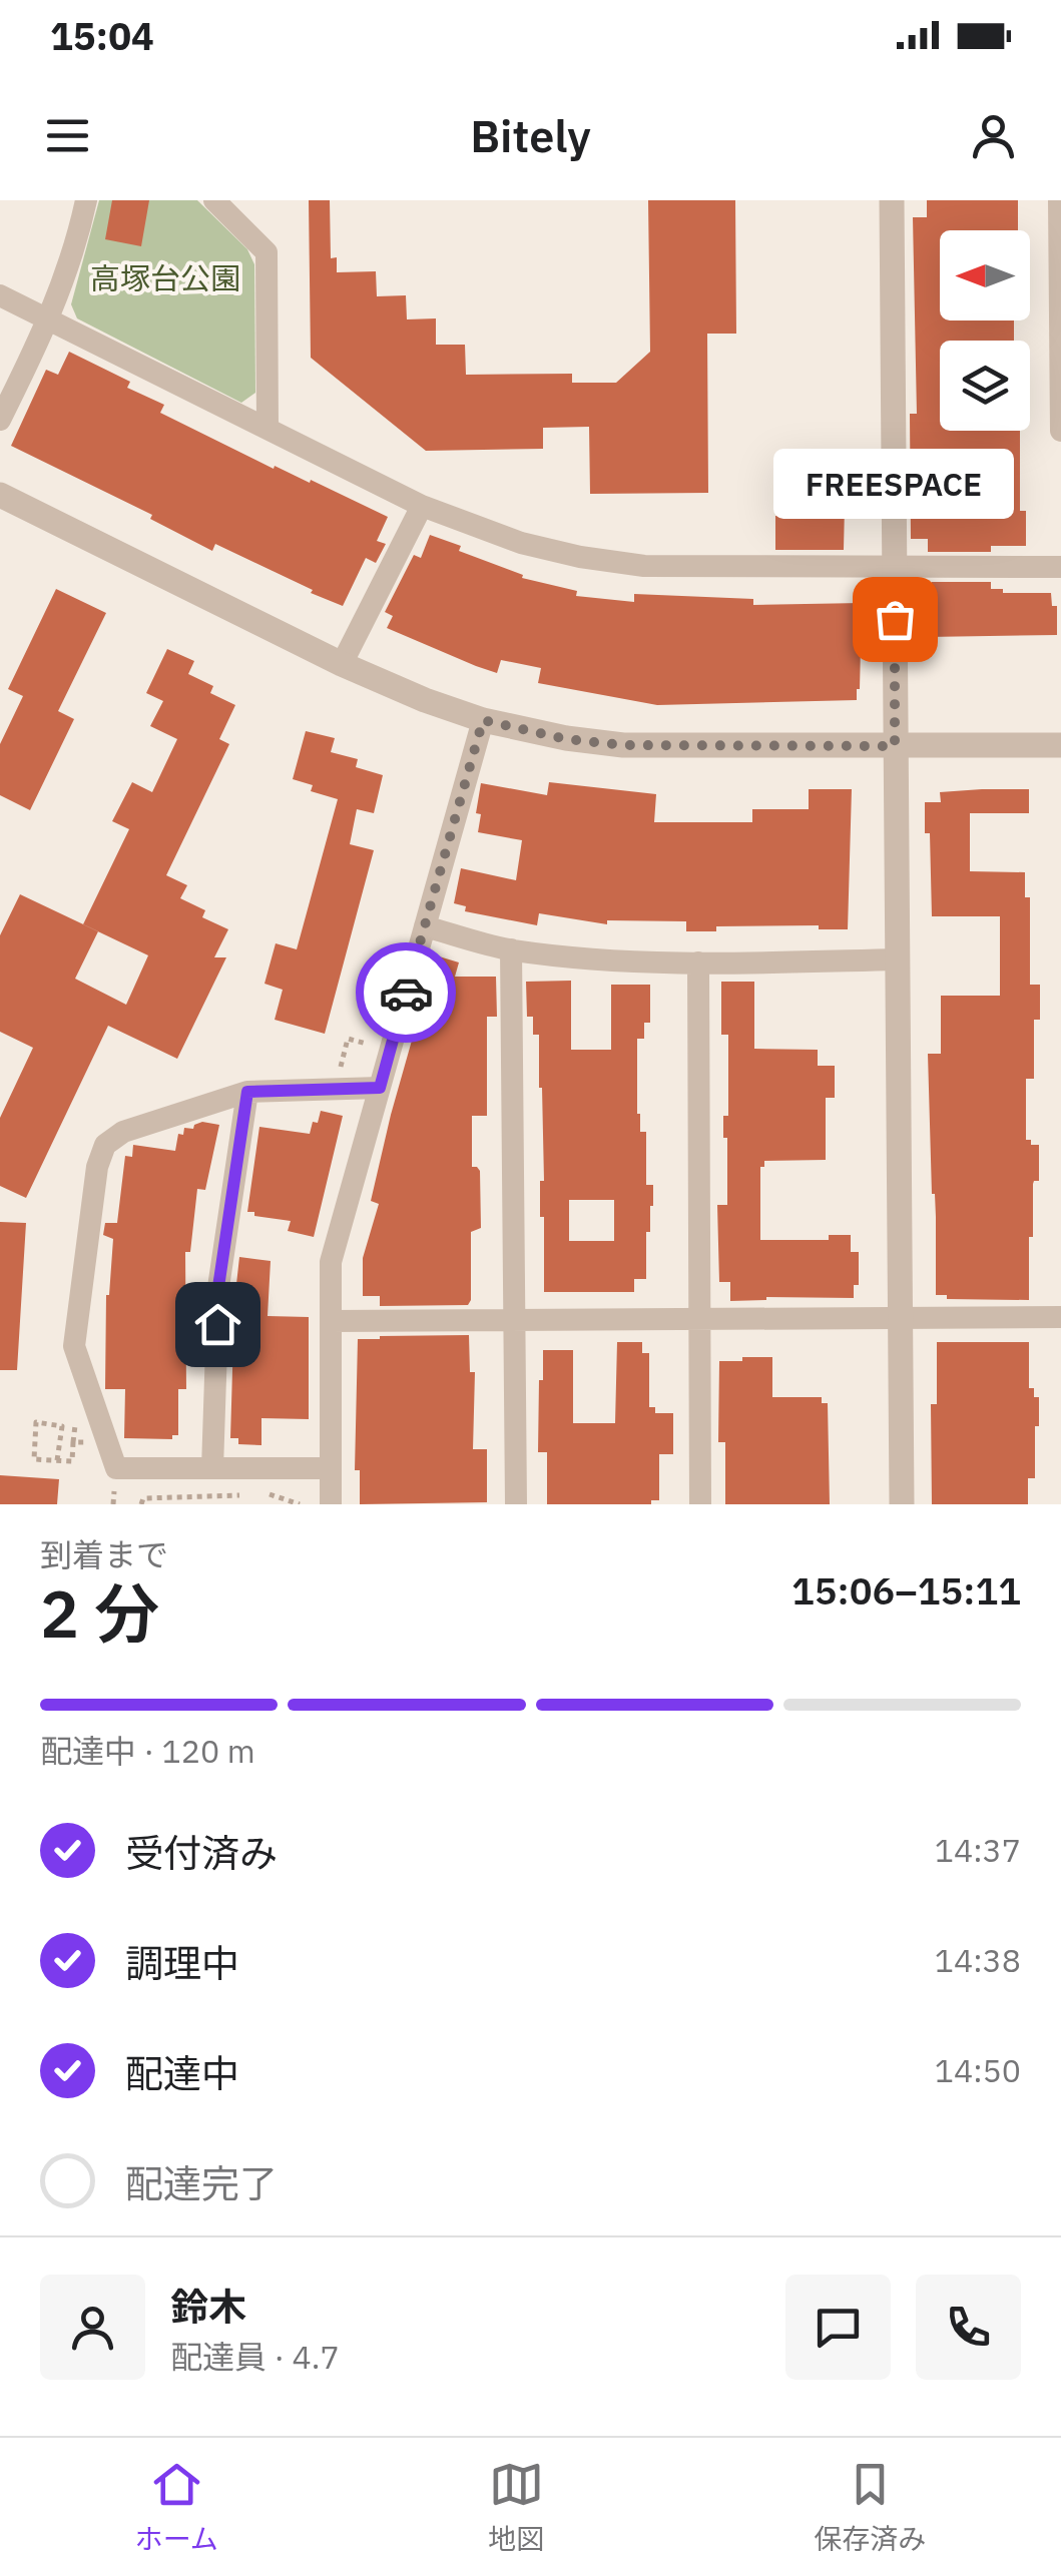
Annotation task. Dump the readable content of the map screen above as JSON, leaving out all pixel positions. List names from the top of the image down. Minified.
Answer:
{"parks":["高塚台公園"],"places":["FREESPACE"],"north":"left","page":{"status":"15:04","header":"Bitely","bubble":"FREESPACE","heading":["2 分","到着まで","15:06–15:11"],"panel":["鈴木","配達員 · 4.7"],"bar":"配達中 · 120 m","list":[["受付済み","14:37"],["調理中","14:38"],["配達中","14:50"],"配達完了"],"tabs":["ホーム","地図","保存済み"]}}
